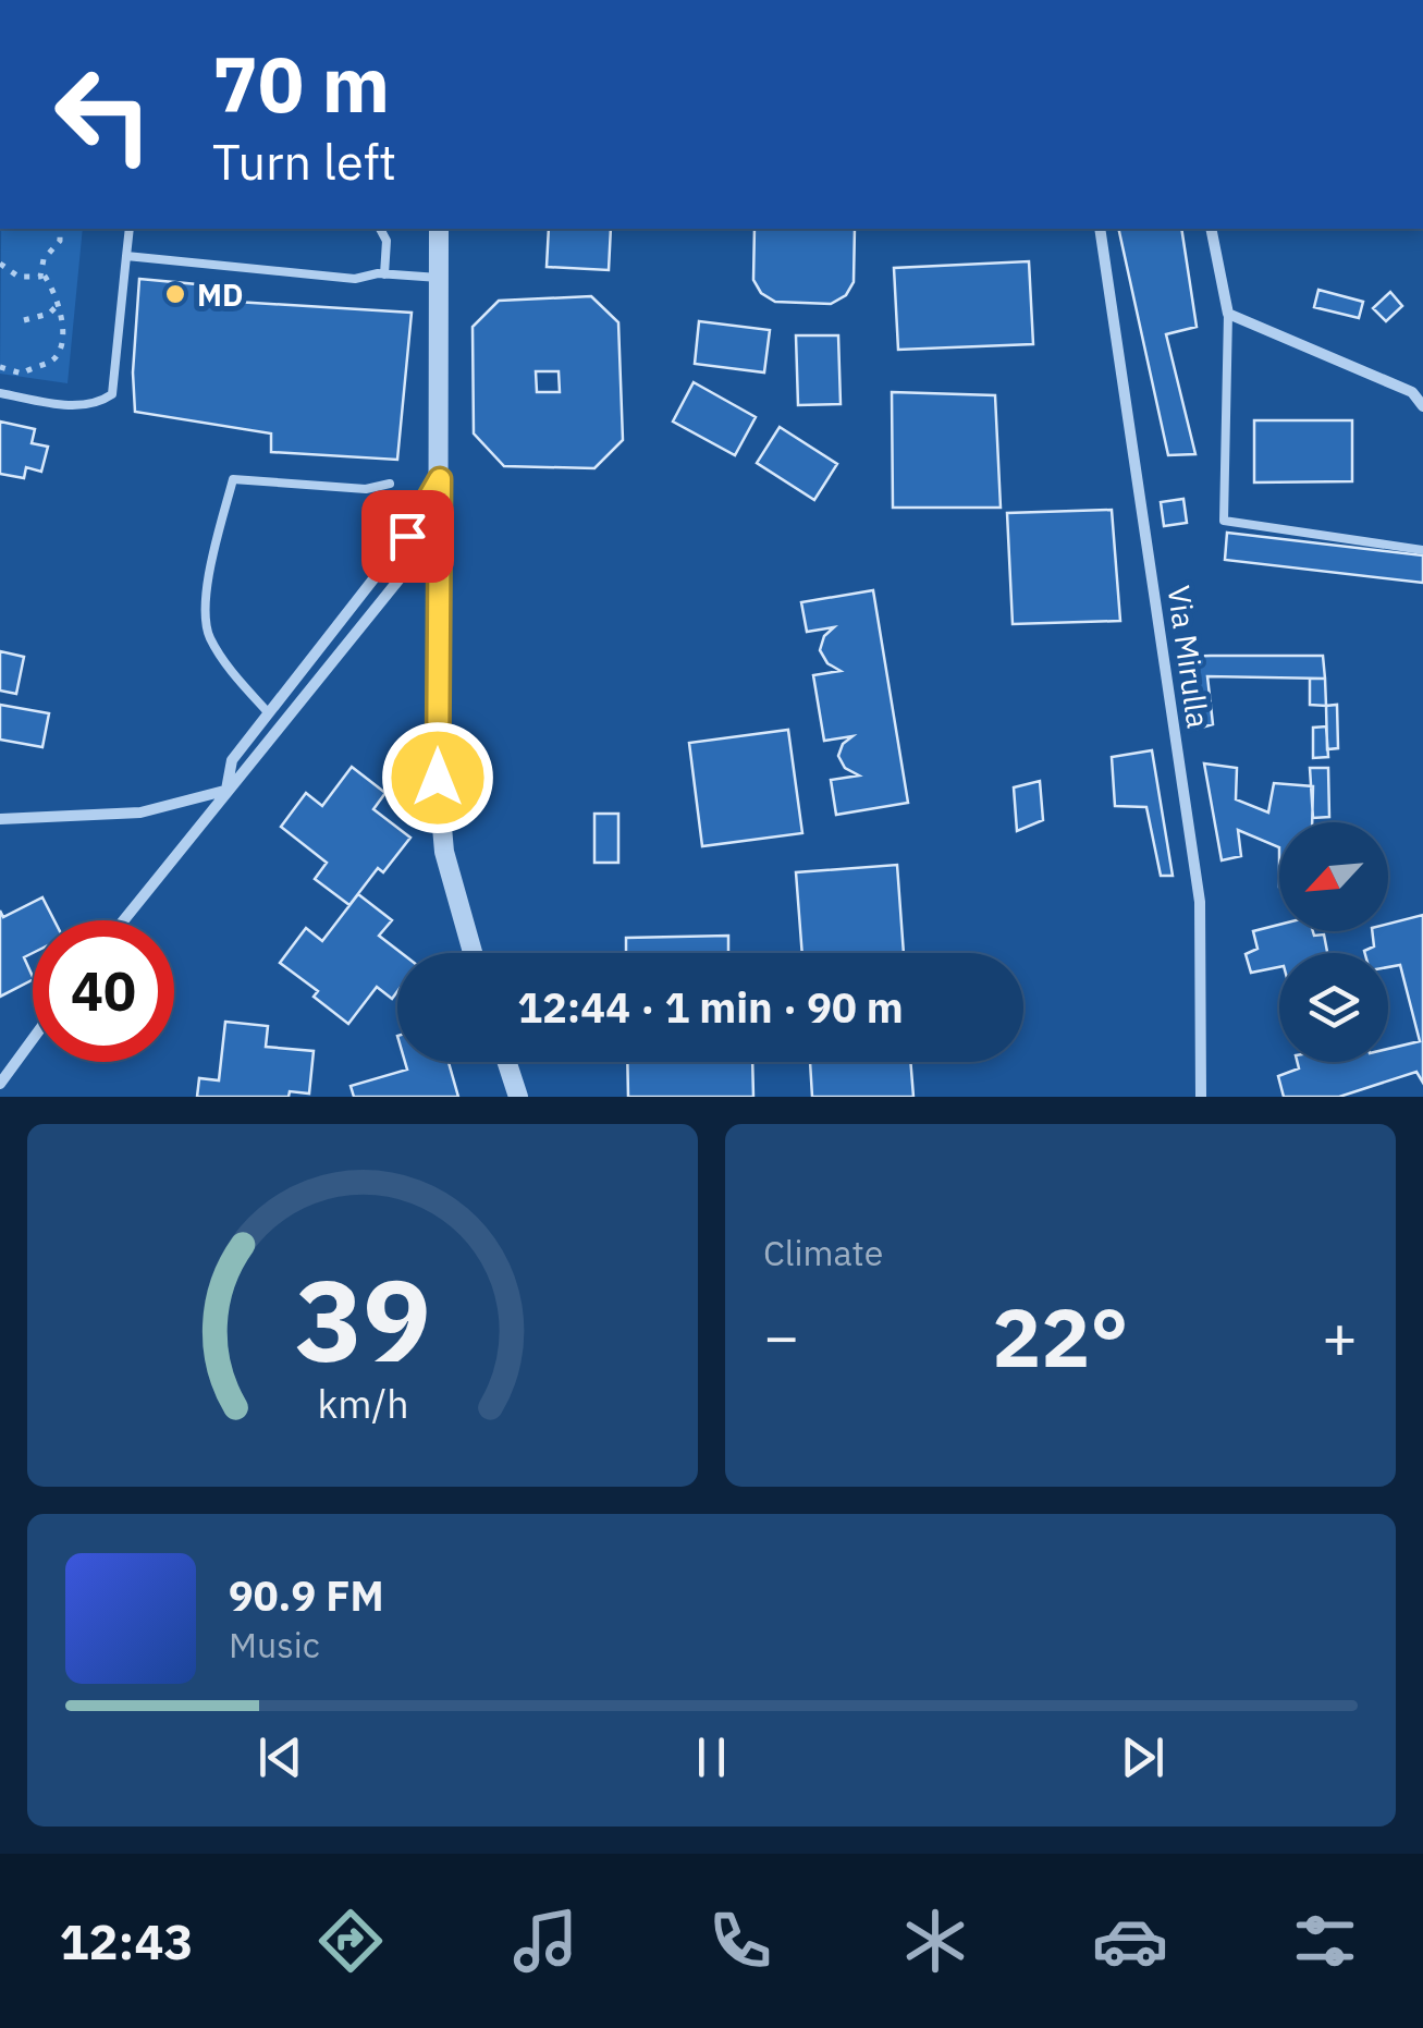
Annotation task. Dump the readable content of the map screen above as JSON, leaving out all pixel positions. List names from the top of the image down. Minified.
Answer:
{"streets":{"street":["Via Mirulla"]},"places":["MD"],"north":"bottom left","page":{"turn":["70 m","Turn left"],"limit":"40","trip":"12:44 · 1 min · 90 m","tile":"Climate","heat":["−","22°","+"],"song":["90.9 FM","Music"],"tabs":"12:43","gauge":["39","km/h"]}}
